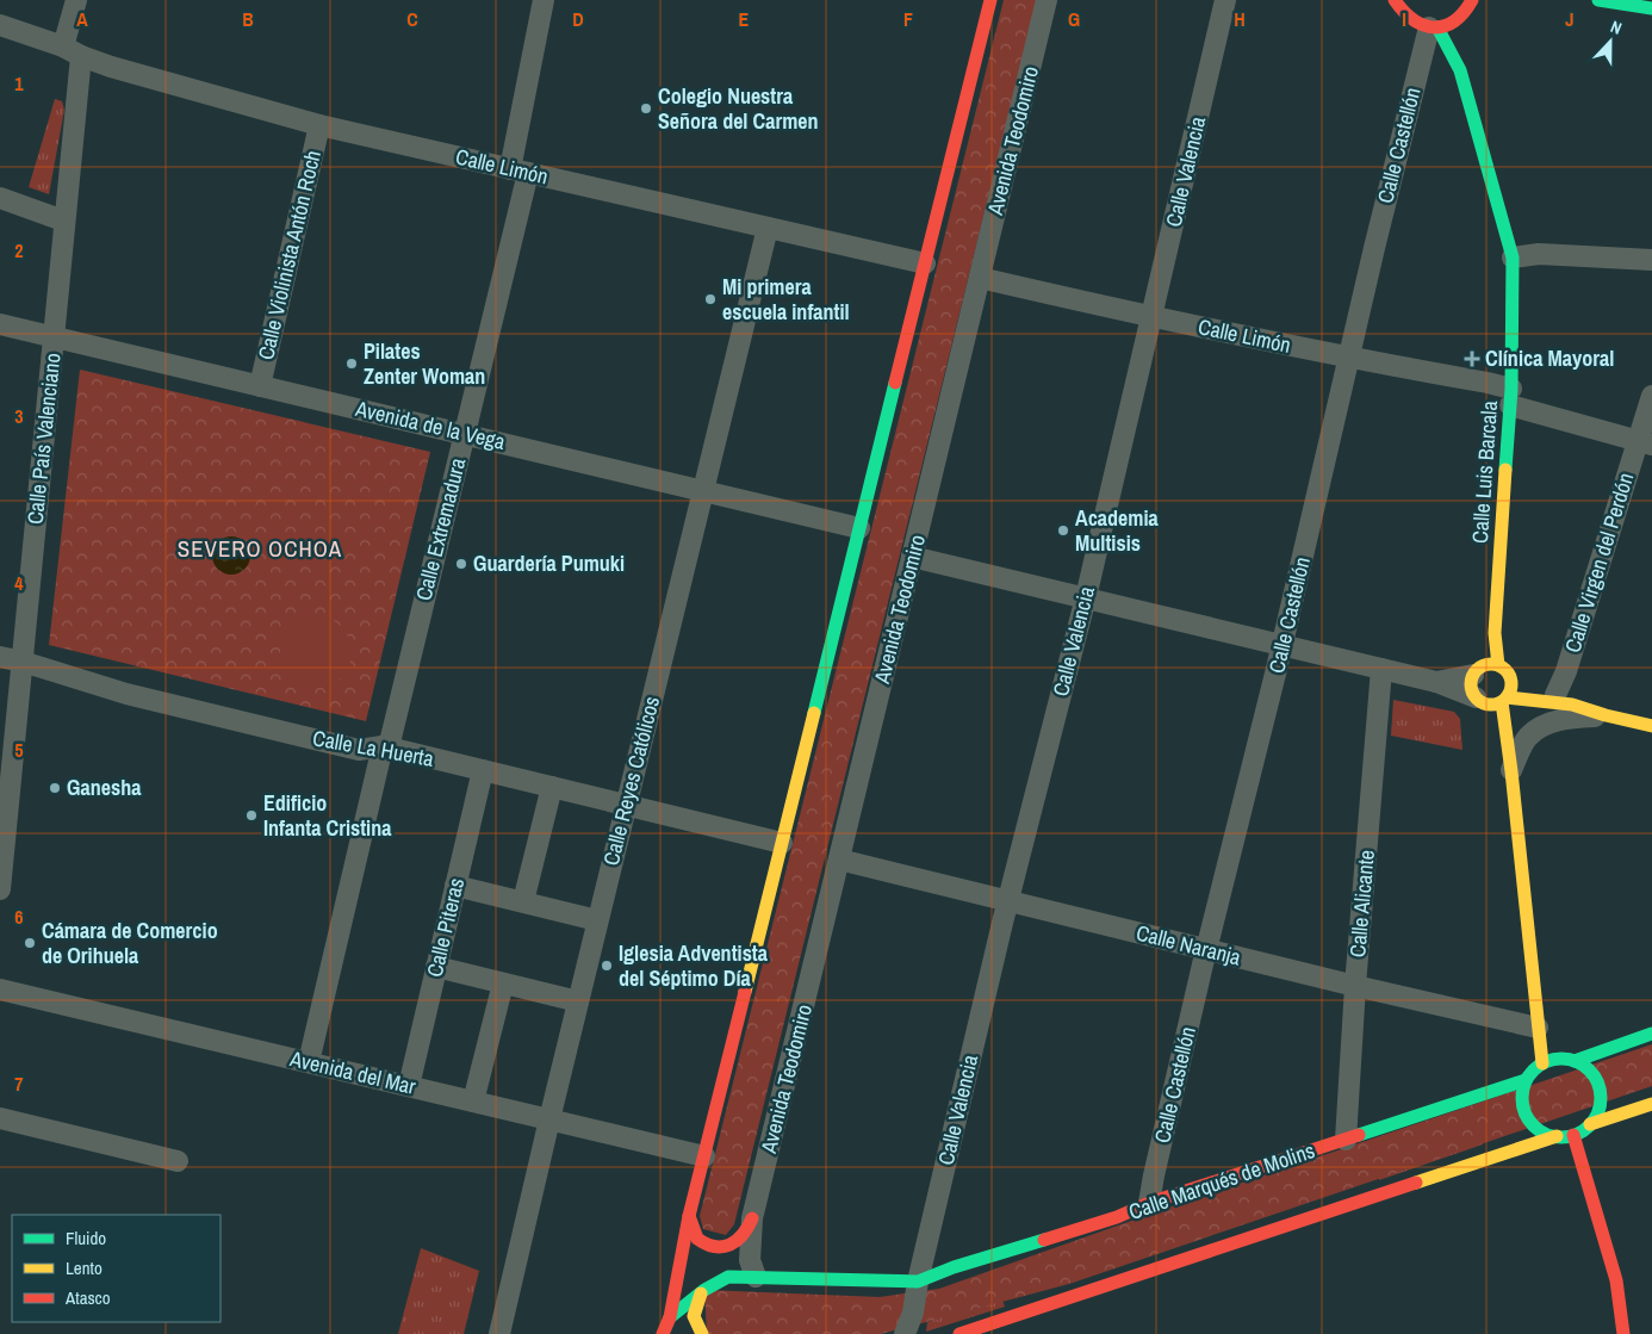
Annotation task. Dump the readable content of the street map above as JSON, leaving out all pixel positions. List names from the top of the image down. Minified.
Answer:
{"streets":{"street":["Avenida Teodomiro","Calle Castellón","Calle Limón","Calle Valencia","Calle Violinista Antón Roch","Avenida de la Vega","Calle País Valenciano","Calle Luis Barcala","Calle Extremadura","Calle Virgen del Perdón","Calle La Huerta","Calle Reyes Católicos","Calle Alicante","Calle Piteras","Calle Naranja","Avenida del Mar","Calle Marqués de Molins"]},"crossings":[["Avenida Teodomiro","Calle Limón"],["Avenida Teodomiro","Calle Naranja"],["Avenida Teodomiro","Calle Marqués de Molins"],["Calle Castellón","Calle Limón"],["Calle Castellón","Calle Luis Barcala"],["Calle Castellón","Calle Naranja"],["Calle Castellón","Calle Marqués de Molins"],["Calle Limón","Calle Valencia"],["Calle Limón","Calle Violinista Antón Roch"],["Calle Limón","Calle País Valenciano"],["Calle Limón","Calle Luis Barcala"],["Calle Limón","Calle Extremadura"],["Calle Limón","Calle Virgen del Perdón"],["Calle Limón","Calle Reyes Católicos"],["Calle Valencia","Calle Naranja"],["Calle Valencia","Calle Marqués de Molins"],["Calle Violinista Antón Roch","Avenida de la Vega"],["Avenida de la Vega","Calle País Valenciano"],["Avenida de la Vega","Calle Extremadura"],["Avenida de la Vega","Calle Reyes Católicos"],["Calle País Valenciano","Calle La Huerta"],["Calle Extremadura","Calle La Huerta"],["Calle Extremadura","Avenida del Mar"],["Calle La Huerta","Calle Reyes Católicos"],["Calle La Huerta","Calle Piteras"],["Calle Reyes Católicos","Avenida del Mar"],["Calle Alicante","Calle Naranja"],["Calle Alicante","Calle Marqués de Molins"],["Calle Piteras","Avenida del Mar"]],"districts":["SEVERO OCHOA"],"places":{"other":["Colegio Nuestra Señora del Carmen","Mi primera escuela infantil","Pilates Zenter Woman","Academia Multisis","Guardería Pumuki","Ganesha","Edificio Infanta Cristina","Cámara de Comercio de Orihuela","Iglesia Adventista del Séptimo Día"],"health":["Clínica Mayoral"]},"legend":["Fluido","Lento","Atasco"],"north":"top","grid":{"columns":["A","B","C","D","E","F","G","H","I","J"],"rows":["1","2","3","4","5","6","7"]}}
